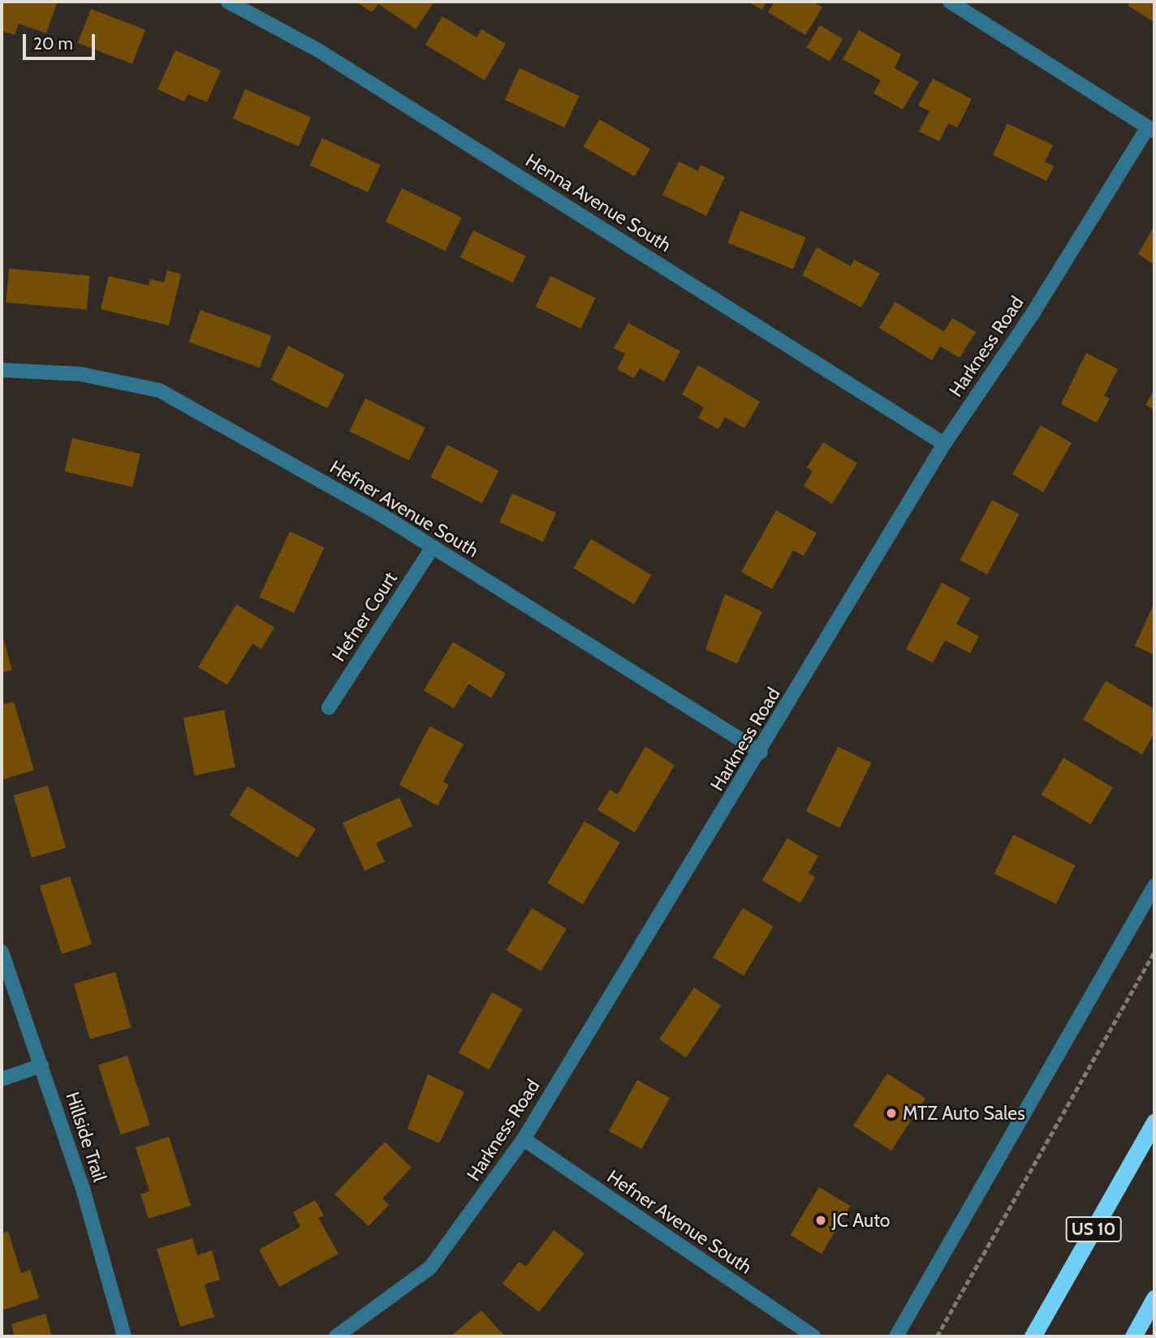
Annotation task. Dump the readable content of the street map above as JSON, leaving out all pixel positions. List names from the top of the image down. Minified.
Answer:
{"streets":{"highway":["US 10"],"street":["Henna Avenue South","Harkness Road","Hefner Avenue South","Hefner Court","Hillside Trail"]},"crossings":[["Henna Avenue South","Harkness Road"],["Harkness Road","Hefner Avenue South"],["Hefner Avenue South","Hefner Court"]],"places":["MTZ Auto Sales","JC Auto"],"scale_bar":"20 m"}
